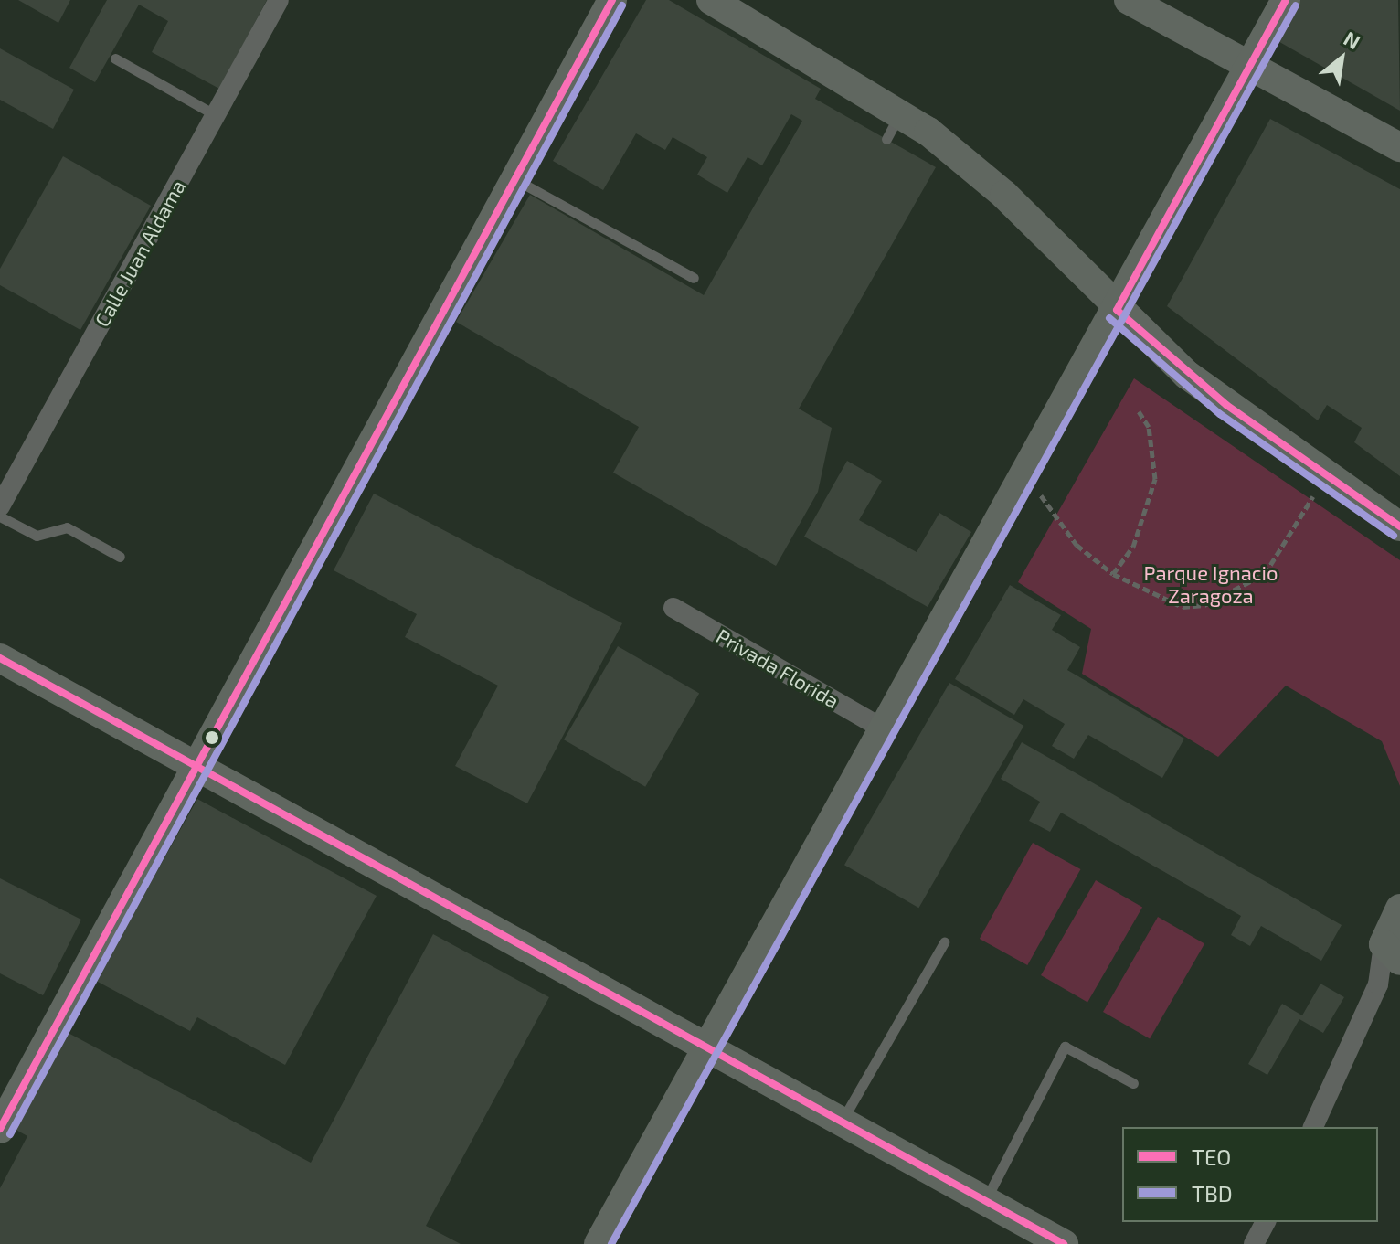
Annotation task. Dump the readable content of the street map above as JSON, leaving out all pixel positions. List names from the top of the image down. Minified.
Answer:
{"streets":{"street":["Calle Juan Aldama","Privada Florida"]},"parks":["Parque Ignacio Zaragoza"],"lines":["transit line TEO","transit line TBD"],"legend":["TEO","TBD"],"north":"top right"}
